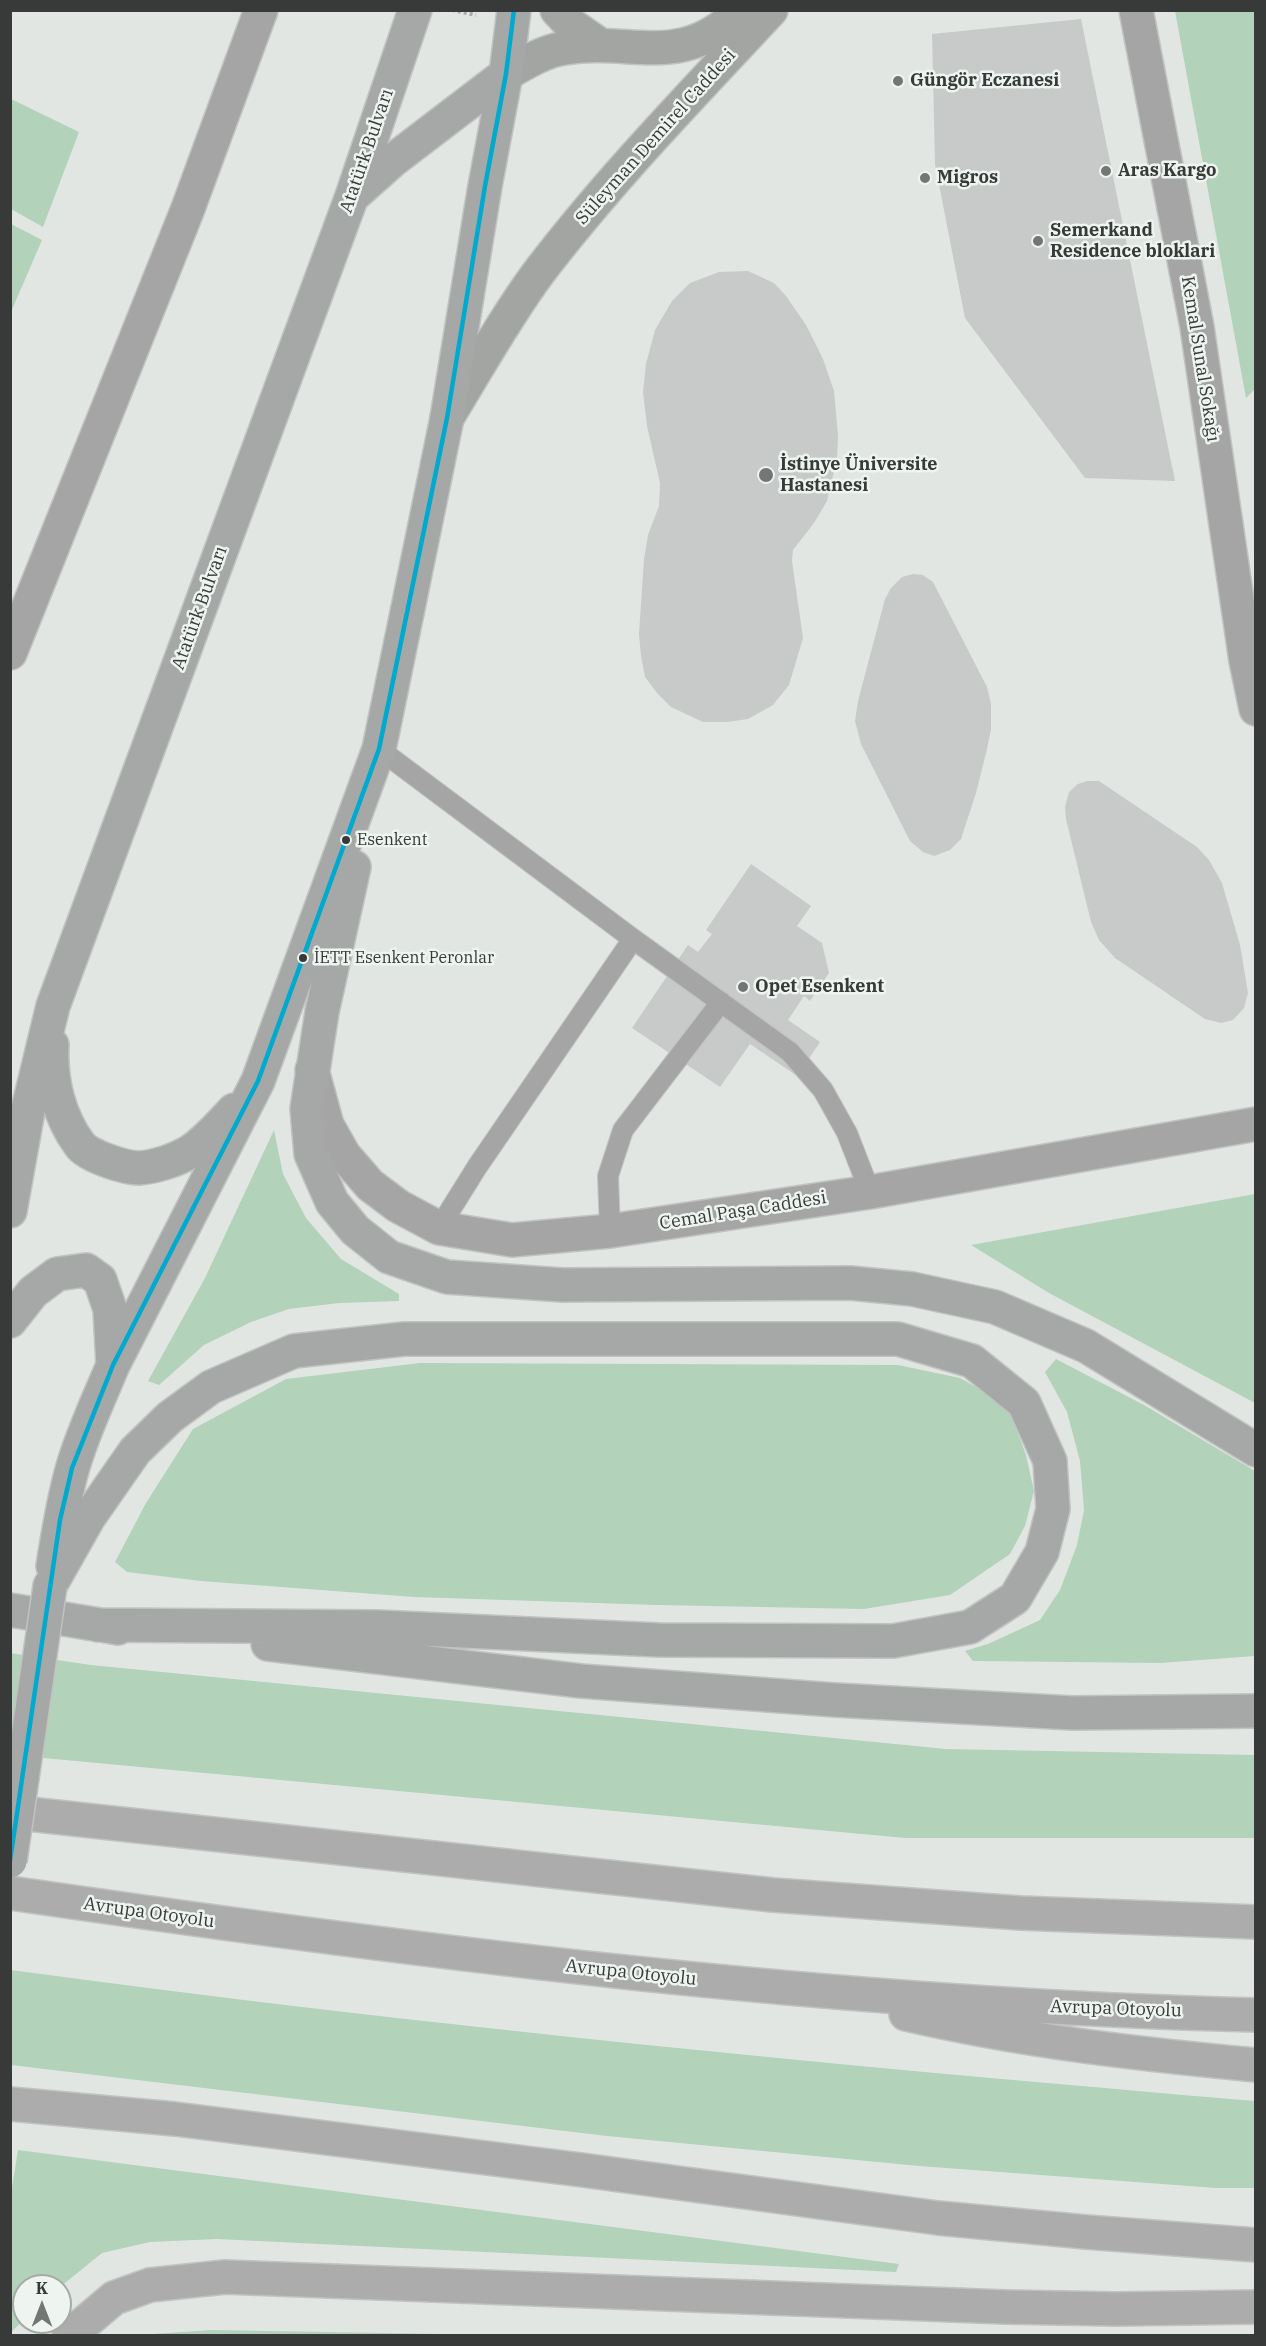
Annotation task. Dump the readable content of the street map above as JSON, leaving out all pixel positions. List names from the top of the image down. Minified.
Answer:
{"streets":{"highway":["Avrupa Otoyolu"],"main road":["Süleyman Demirel Caddesi","Atatürk Bulvarı"],"street":["Kemal Sunal Sokağı","Cemal Paşa Caddesi"]},"places":["Güngör Eczanesi","Aras Kargo","Migros","Semerkand Residence bloklari","İstinye Üniversite Hastanesi","Esenkent","İETT Esenkent Peronlar","Opet Esenkent"],"north":"top"}
